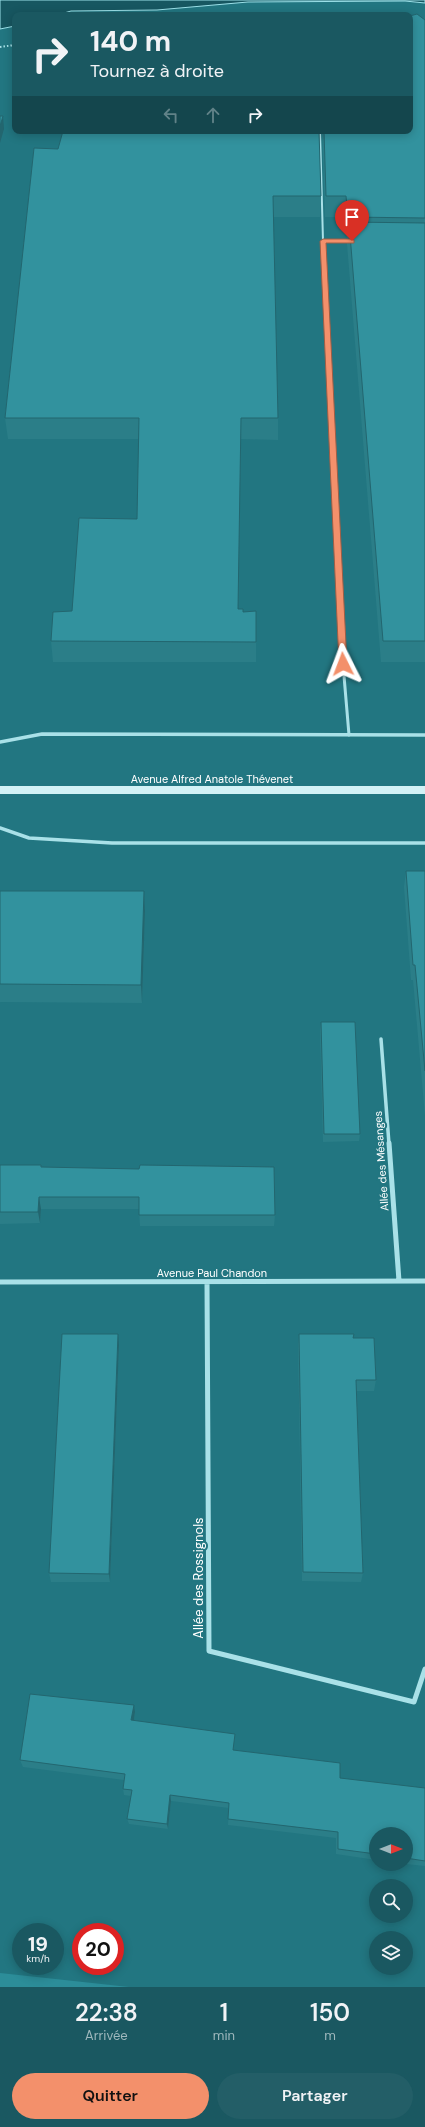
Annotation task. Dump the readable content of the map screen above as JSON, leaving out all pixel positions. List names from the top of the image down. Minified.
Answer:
{"streets":{"main road":["Avenue Alfred Anatole Thévenet"],"street":["Allée des Mésanges","Avenue Paul Chandon","Allée des Rossignols"]},"crossings":[["Allée des Mésanges","Avenue Paul Chandon"],["Avenue Paul Chandon","Allée des Rossignols"]],"north":"right","page":{"turn":["140 m","Tournez à droite"],"speed":"19 km/h","limit":"20","eta":["22:38","Arrivée","1","min","150","m"],"buttons":["Quitter","Partager"]}}
